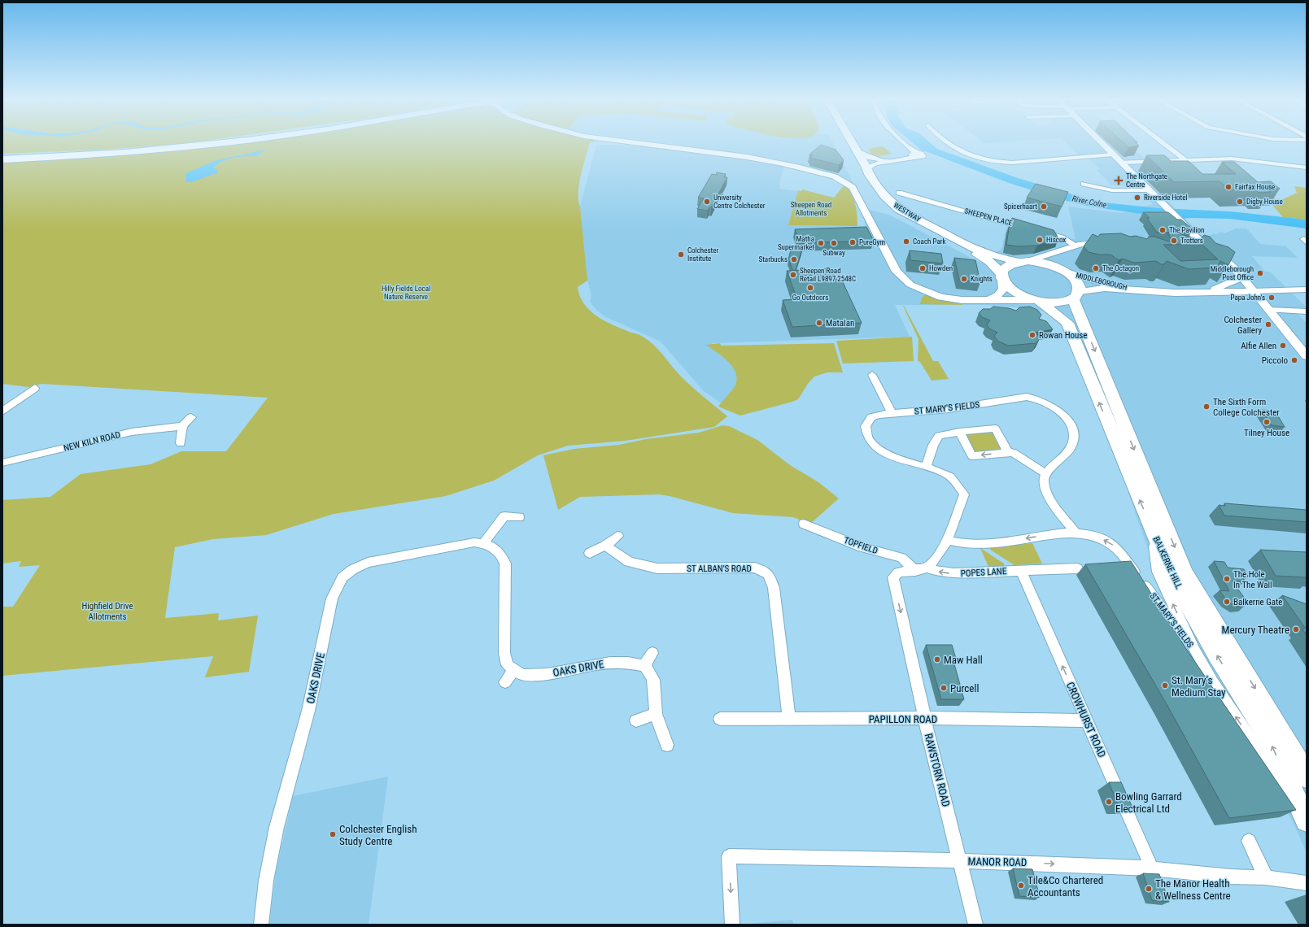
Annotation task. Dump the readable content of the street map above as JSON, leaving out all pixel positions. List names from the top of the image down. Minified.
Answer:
{"streets":{"main road":["WESTWAY","BALKERNE HILL"],"street":["SHEEPEN PLACE","MIDDLEBOROUGH","ST MARY'S FIELDS","NEW KILN ROAD","TOPFIELD","ST ALBAN'S ROAD","POPES LANE","OAKS DRIVE","PAPILLON ROAD","CROWHURST ROAD","RAWSTORN ROAD","MANOR ROAD"]},"crossings":[["WESTWAY","BALKERNE HILL"],["MIDDLEBOROUGH","BALKERNE HILL"],["ST MARY'S FIELDS","POPES LANE"],["TOPFIELD","RAWSTORN ROAD"],["ST ALBAN'S ROAD","PAPILLON ROAD"],["POPES LANE","CROWHURST ROAD"],["PAPILLON ROAD","CROWHURST ROAD"],["PAPILLON ROAD","RAWSTORN ROAD"],["CROWHURST ROAD","MANOR ROAD"],["RAWSTORN ROAD","MANOR ROAD"]],"one_way":["POPES LANE","CROWHURST ROAD","RAWSTORN ROAD"],"water":["River Colne"],"parks":["Sheepen Road Allotments","Hilly Fields Local Nature Reserve","Highfield Drive Allotments"],"places":{"health":["The Northgate Centre"],"other":["Fairfax House","Riverside Hotel","University Centre Colchester","Digby House","Spicerhaart","The Pavilion","Hiscox","Trotters","Coach Park","PureGym","Matha Supermarket","Subway","Colchester Institute","Starbucks","Howden","The Octagon","Middleborough Post Office","Sheepen Road Retail L9897 2548C","Knights","Go Outdoors","Papa John's","Matalan","Colchester Gallery","Rowan House","Alfie Allen","Piccolo","The Sixth Form College Colchester","Tilney House","The Hole In The Wall","Balkerne Gate","Mercury Theatre","Maw Hall","St. Mary's Medium Stay","Purcell","Bowling Garrard Electrical Ltd","Colchester English Study Centre","Tile&Co Chartered Accountants","The Manor Health & Wellness Centre"]}}
